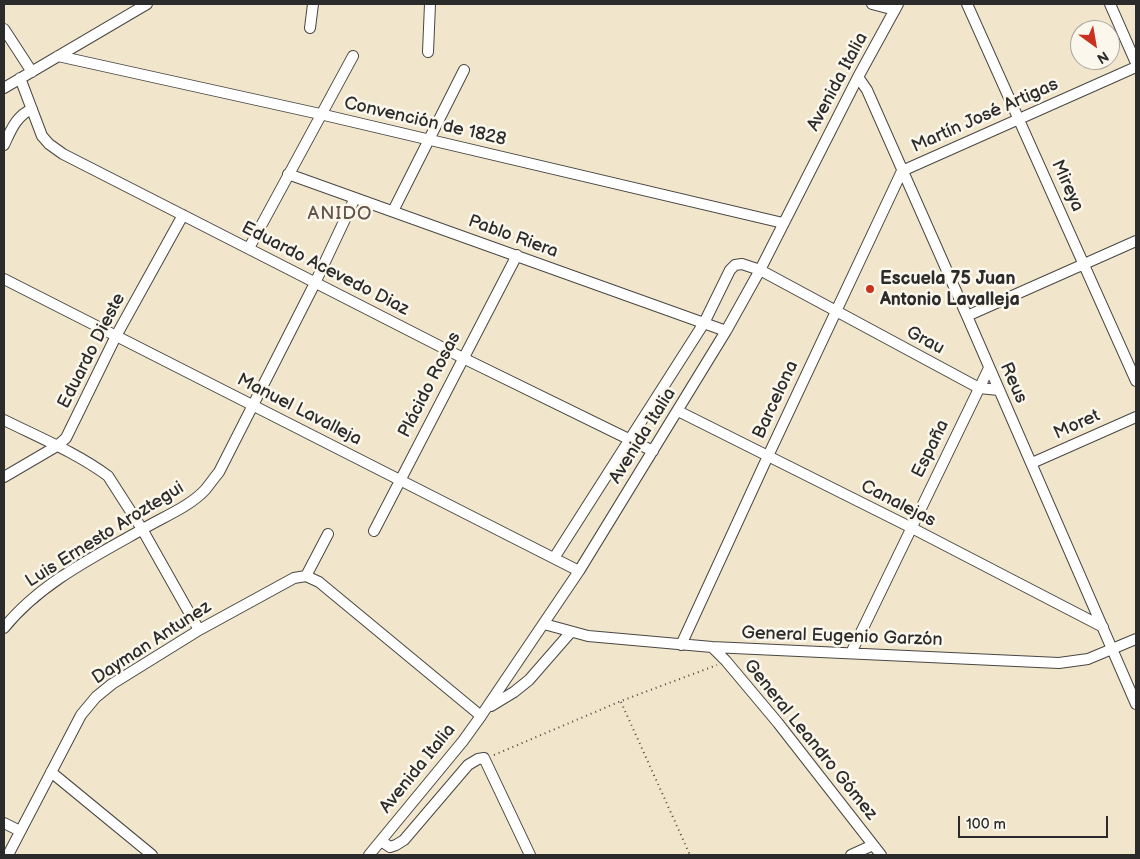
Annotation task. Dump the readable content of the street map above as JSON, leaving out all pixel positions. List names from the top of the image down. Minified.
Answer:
{"streets":{"street":["Avenida Italia","Martín José Artigas","Convención de 1828","Mireya","Pablo Riera","Eduardo Acevedo Diaz","Grau","Eduardo Dieste","Reus","Plácido Rosas","Barcelona","Manuel Lavalleja","Moret","España","Canalejas","Luis Ernesto Aroztegui","General Eugenio Garzón","Dayman Antunez","General Leandro Gómez"]},"crossings":[["Avenida Italia","Convención de 1828"],["Avenida Italia","Pablo Riera"],["Avenida Italia","Eduardo Acevedo Diaz"],["Avenida Italia","Grau"],["Avenida Italia","Reus"],["Avenida Italia","Manuel Lavalleja"],["Avenida Italia","Canalejas"],["Avenida Italia","General Eugenio Garzón"],["Martín José Artigas","Mireya"],["Martín José Artigas","Reus"],["Martín José Artigas","Barcelona"],["Pablo Riera","Grau"],["Pablo Riera","Plácido Rosas"],["Pablo Riera","Luis Ernesto Aroztegui"],["Eduardo Acevedo Diaz","Eduardo Dieste"],["Eduardo Acevedo Diaz","Plácido Rosas"],["Eduardo Acevedo Diaz","Luis Ernesto Aroztegui"],["Grau","Reus"],["Grau","Barcelona"],["Grau","España"],["Eduardo Dieste","Manuel Lavalleja"],["Reus","Barcelona"],["Reus","Moret"],["Reus","España"],["Reus","Canalejas"],["Reus","General Eugenio Garzón"],["Plácido Rosas","Manuel Lavalleja"],["Barcelona","Canalejas"],["Barcelona","General Eugenio Garzón"],["Manuel Lavalleja","Luis Ernesto Aroztegui"],["España","Canalejas"],["España","General Eugenio Garzón"],["General Eugenio Garzón","General Leandro Gómez"]],"districts":["ANIDO"],"places":["Escuela 75 Juan Antonio Lavalleja"],"scale_bar":"100 m","north":"bottom right"}
